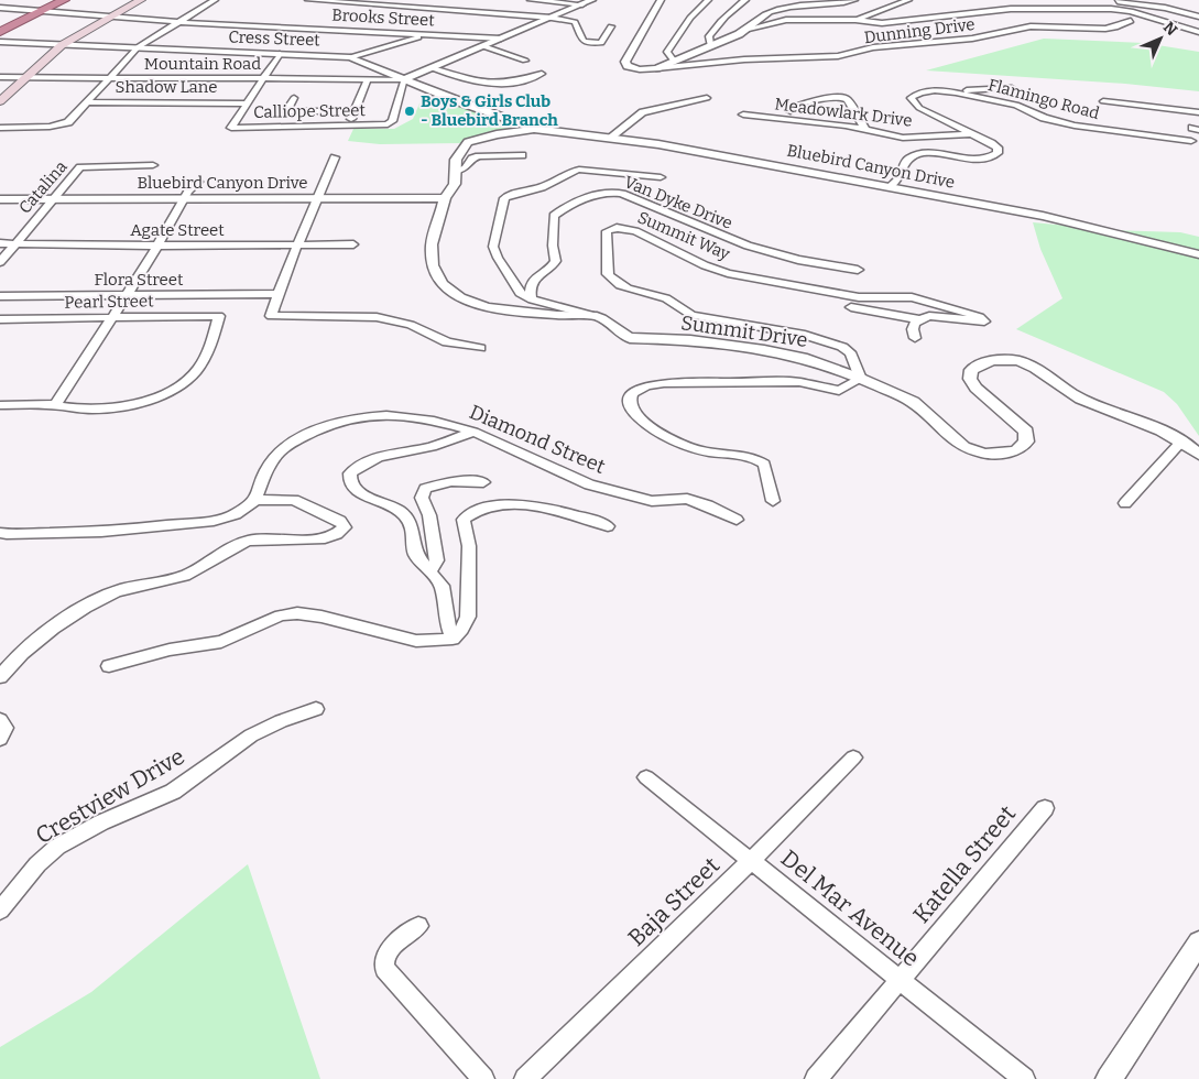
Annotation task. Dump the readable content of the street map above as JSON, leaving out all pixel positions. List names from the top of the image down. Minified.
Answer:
{"streets":{"street":["Brooks Street","Dunning Drive","Cress Street","Mountain Road","Shadow Lane","Flamingo Road","Calliope Street","Meadowlark Drive","Bluebird Canyon Drive","Catalina","Van Dyke Drive","Agate Street","Summit Way","Flora Street","Pearl Street","Summit Drive","Diamond Street","Crestview Drive","Katella Street","Baja Street","Del Mar Avenue"]},"crossings":[["Cress Street","Mountain Road"],["Cress Street","Calliope Street"],["Cress Street","Bluebird Canyon Drive"],["Cress Street","Summit Drive"],["Mountain Road","Calliope Street"],["Shadow Lane","Calliope Street"],["Bluebird Canyon Drive","Catalina"],["Bluebird Canyon Drive","Summit Drive"],["Catalina","Agate Street"],["Summit Way","Summit Drive"],["Katella Street","Del Mar Avenue"],["Baja Street","Del Mar Avenue"]],"places":["Boys & Girls Club - Bluebird Branch"],"north":"top right"}
